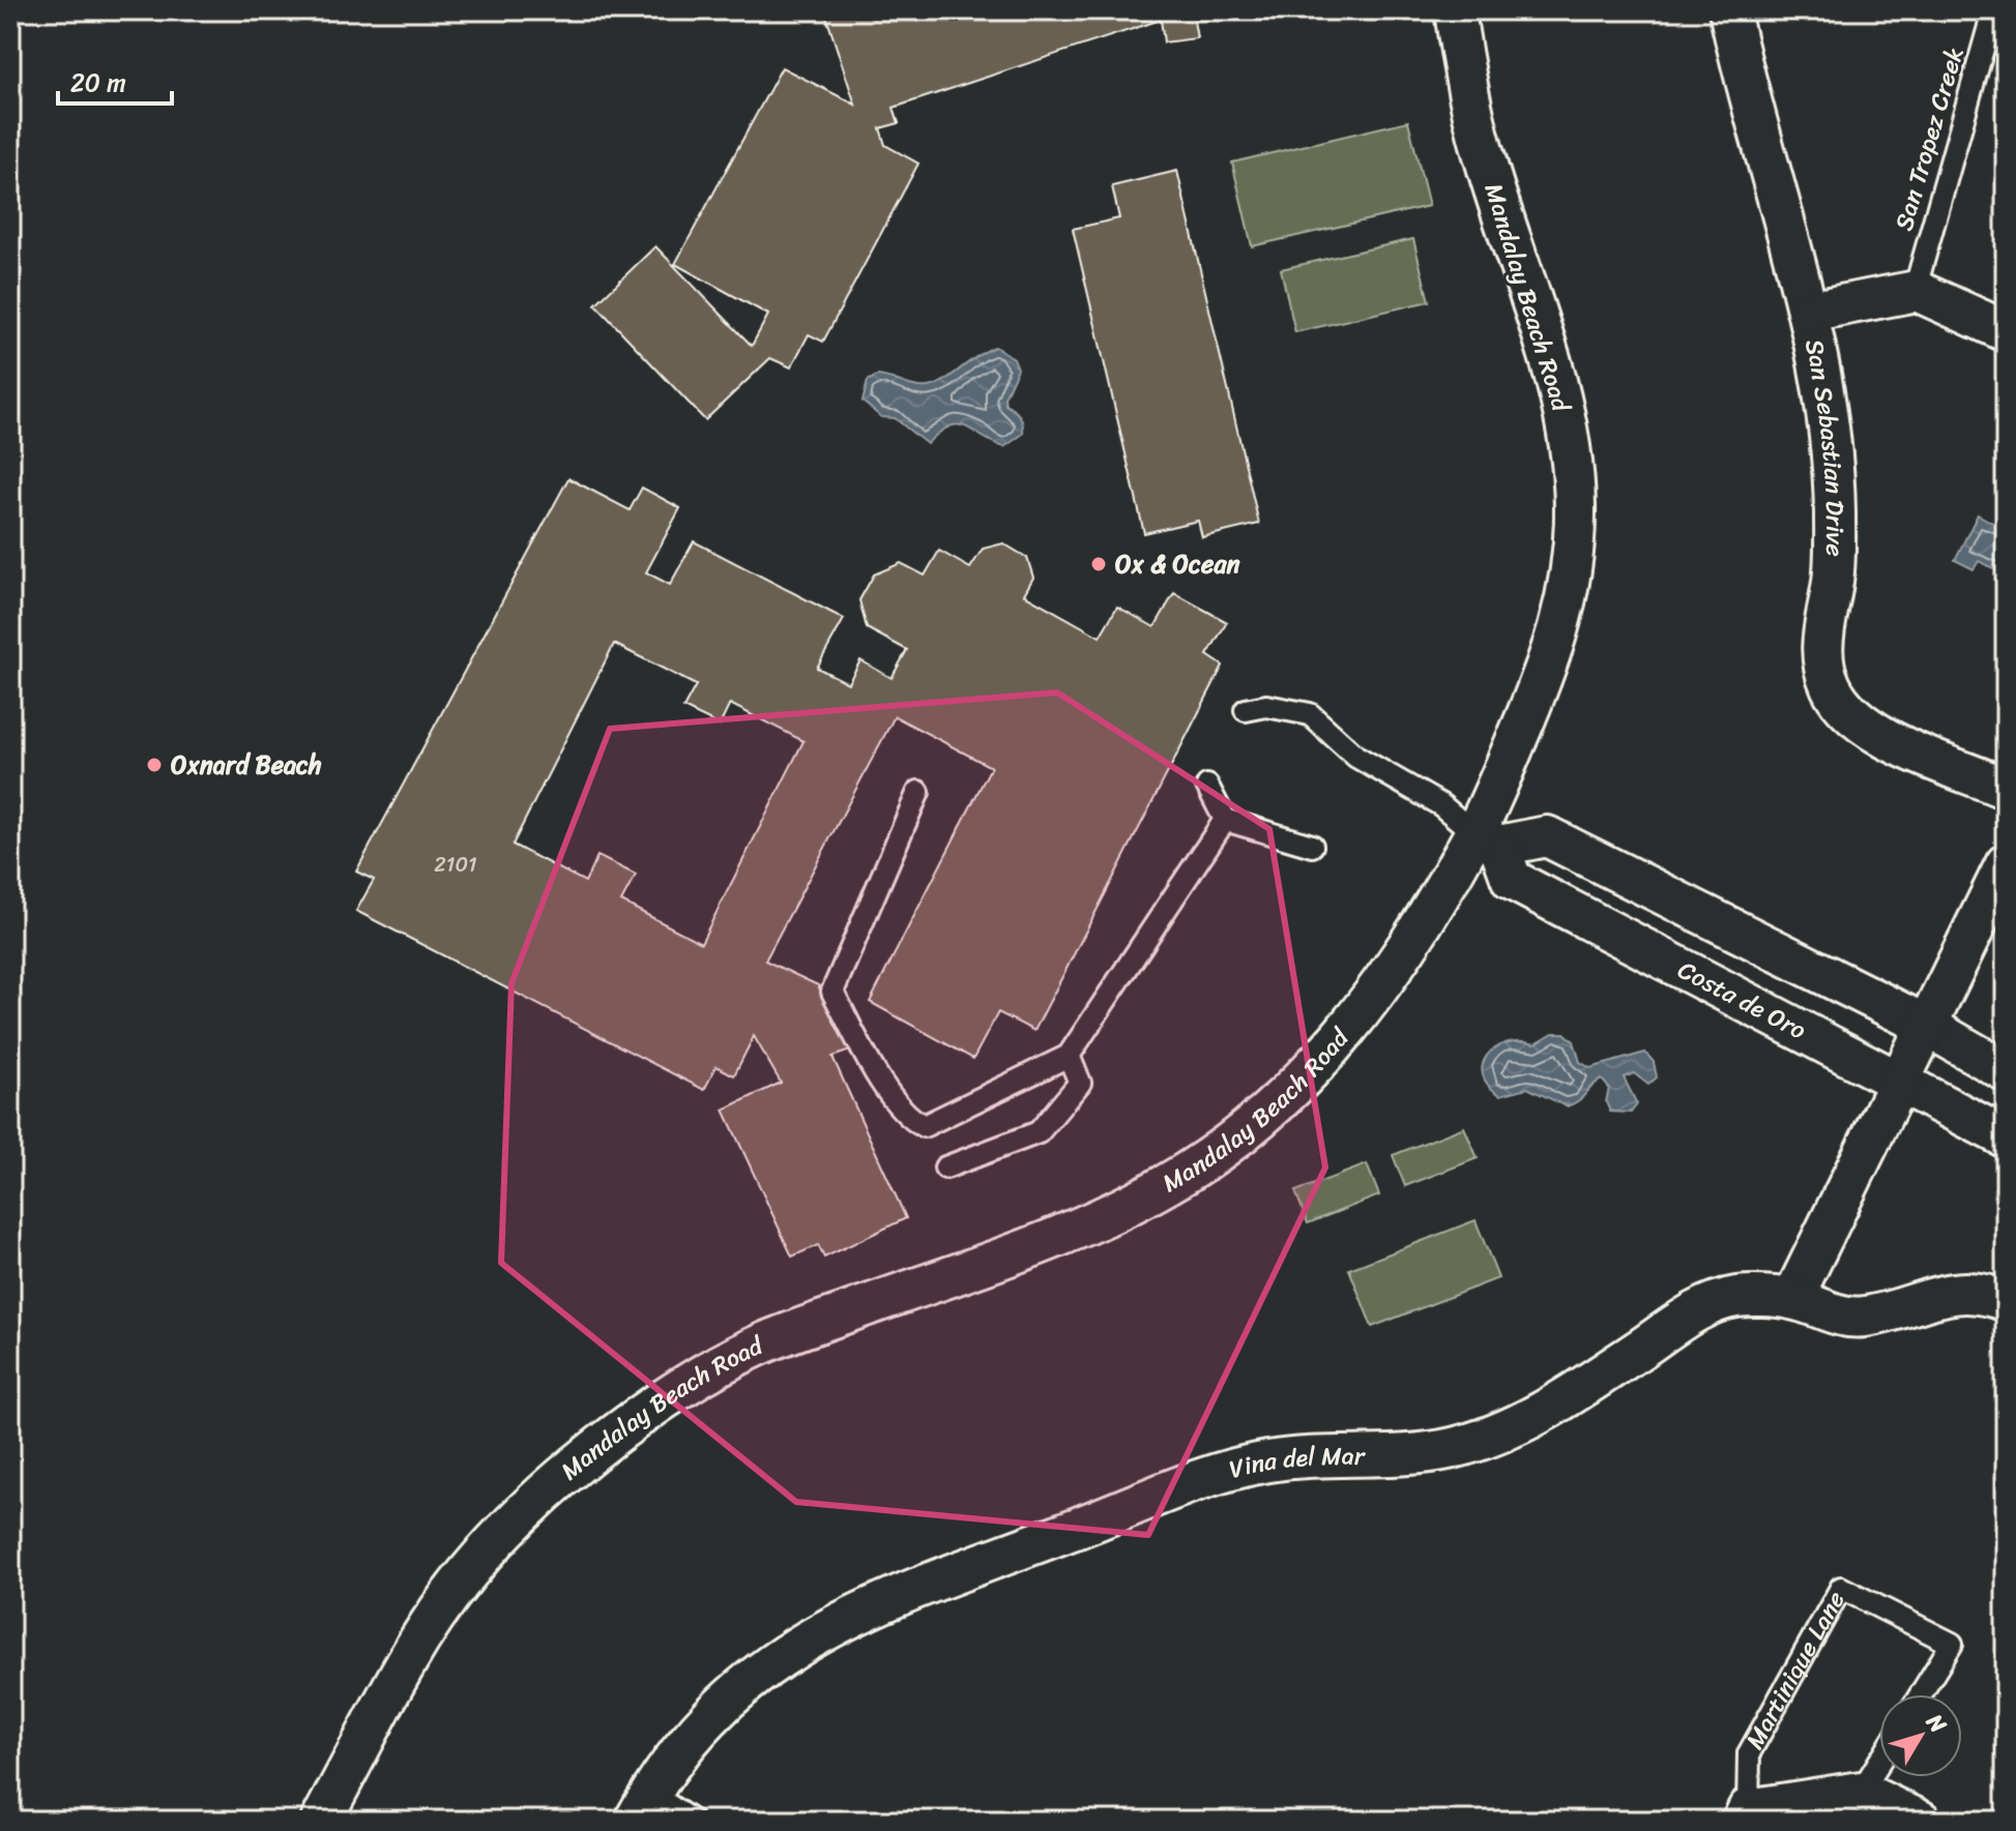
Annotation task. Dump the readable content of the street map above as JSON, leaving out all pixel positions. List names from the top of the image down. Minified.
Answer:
{"streets":{"street":["Mandalay Beach Road","San Sebastian Drive","Costa de Oro","Vina del Mar","Martinique Lane"],"lane":["San Tropez Creek"]},"crossings":[["Mandalay Beach Road","Costa de Oro"]],"places":["Ox & Ocean","Oxnard Beach"],"house_numbers":["2101"],"scale_bar":"20 m","north":"top right"}
